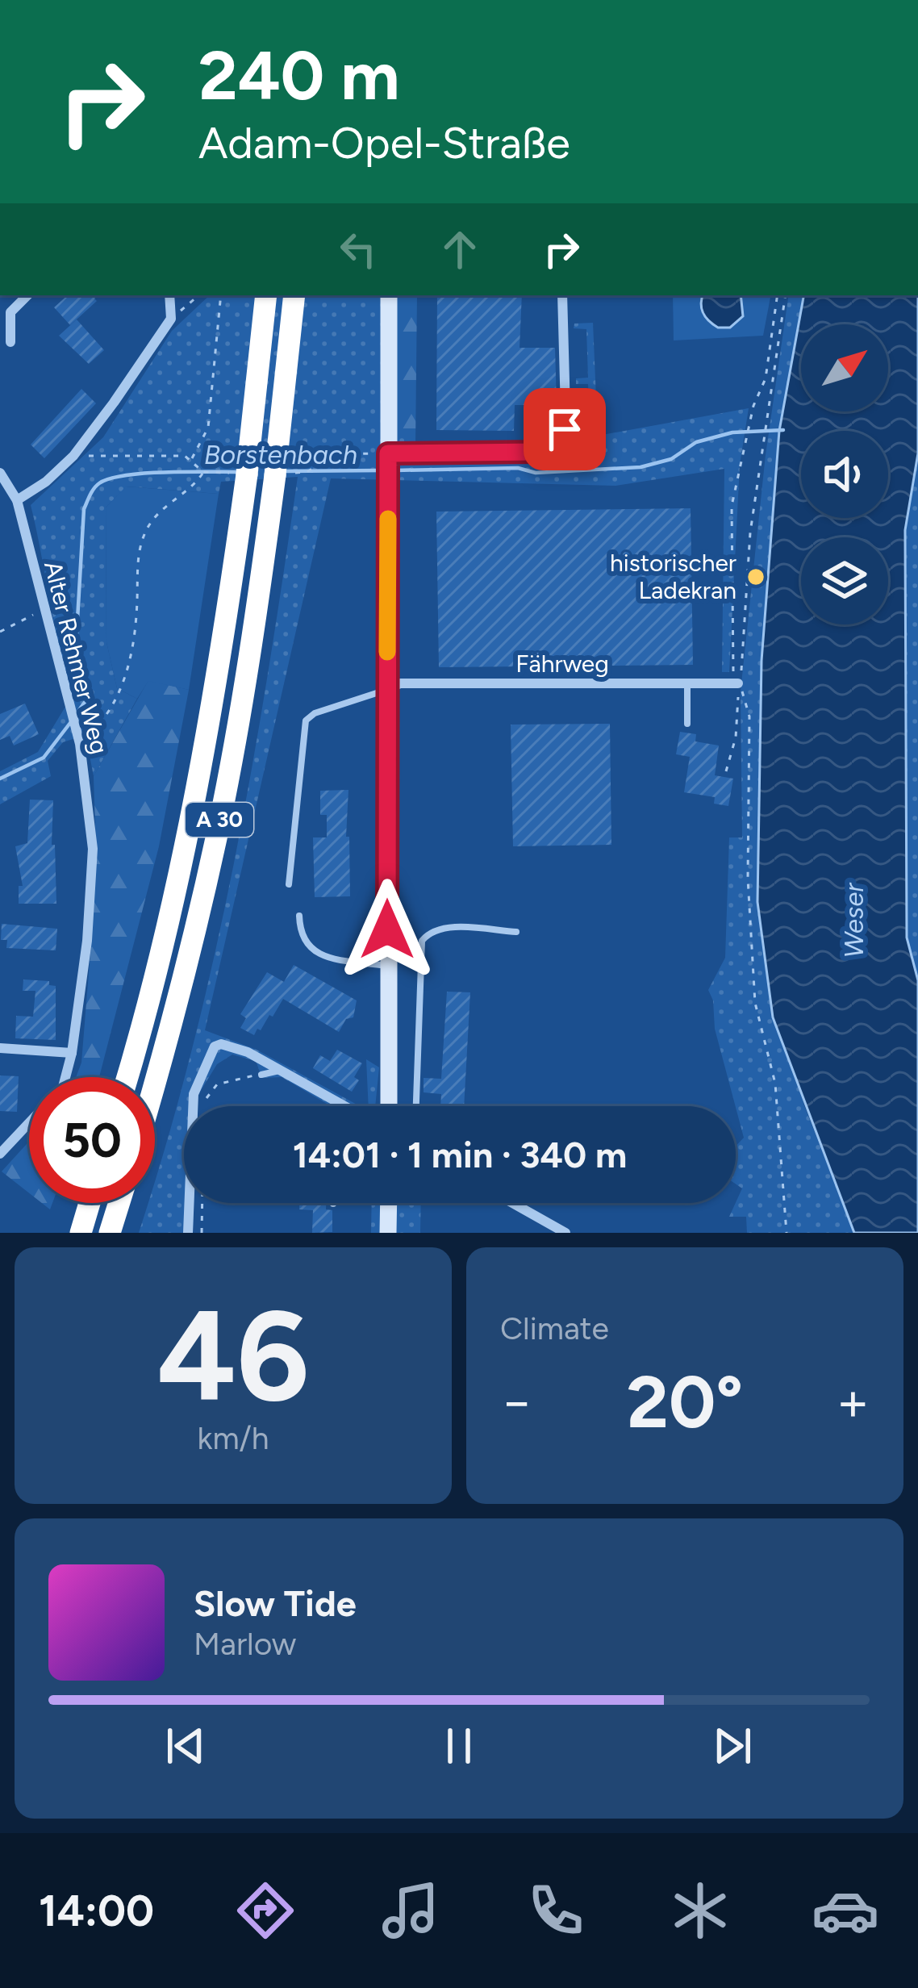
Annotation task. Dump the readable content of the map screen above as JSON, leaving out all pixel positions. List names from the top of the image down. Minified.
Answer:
{"streets":{"highway":["A 30"],"street":["Alter Rehmer Weg","Fährweg"]},"water":["Borstenbach","Weser"],"places":["historischer Ladekran"],"north":"top right","page":{"turn":["240 m","Adam-Opel-Straße"],"limit":"50","trip":"14:01 · 1 min · 340 m","tile":[["46","km/h"],"Climate"],"heat":["−","20°","+"],"song":["Slow Tide","Marlow"],"tabs":"14:00"}}
